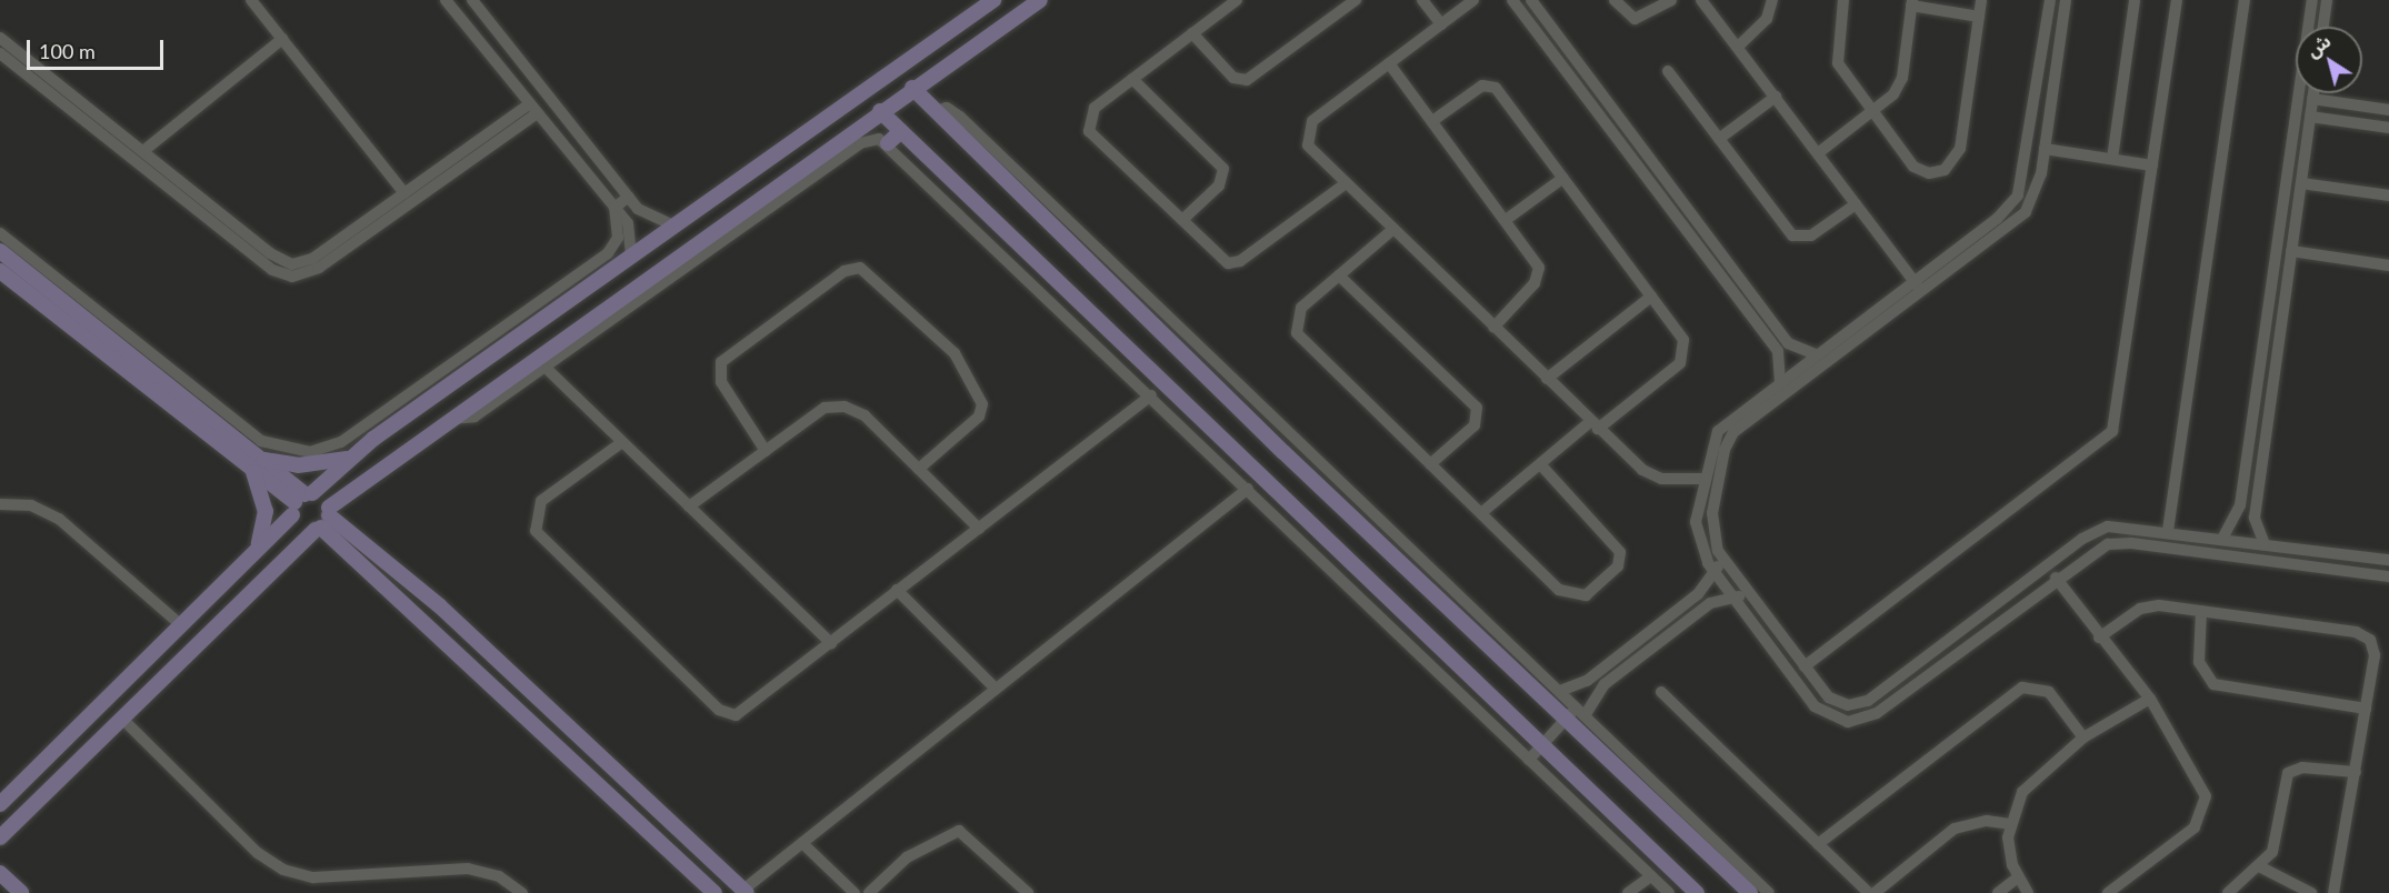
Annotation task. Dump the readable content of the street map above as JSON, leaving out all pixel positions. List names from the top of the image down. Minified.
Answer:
{"scale_bar":"100 m","north":"top left"}
